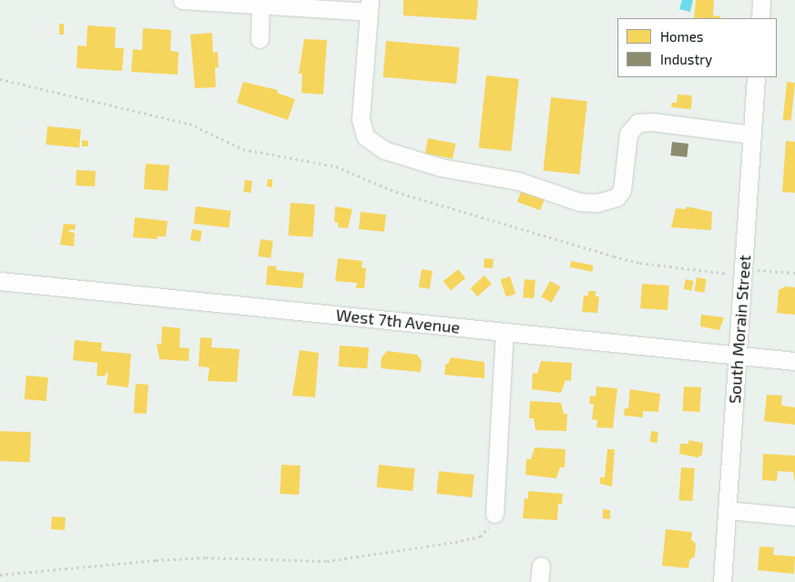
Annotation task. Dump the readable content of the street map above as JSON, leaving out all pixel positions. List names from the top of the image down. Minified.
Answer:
{"streets":{"street":["West 7th Avenue","South Morain Street"]},"crossings":[["West 7th Avenue","South Morain Street"]],"legend":["Homes","Industry"]}
